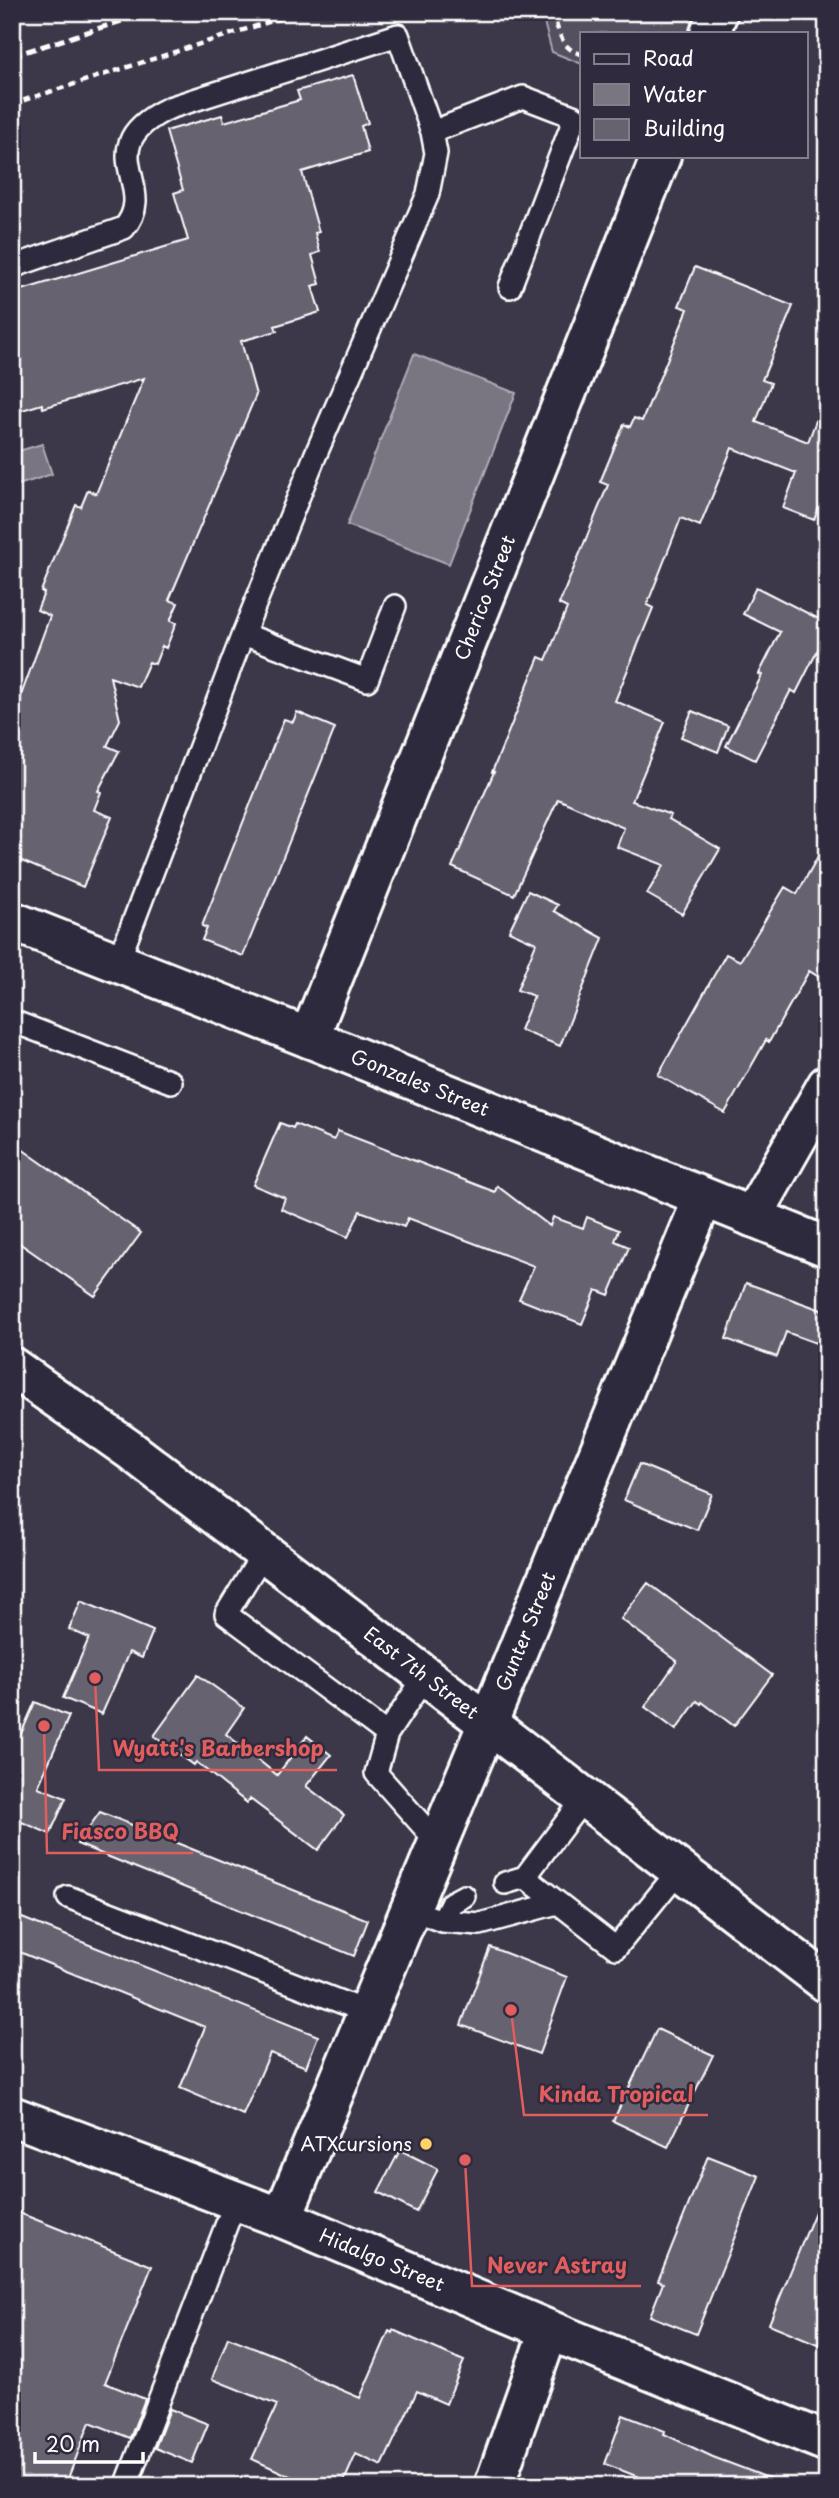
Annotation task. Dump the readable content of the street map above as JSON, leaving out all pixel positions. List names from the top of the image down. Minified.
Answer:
{"streets":{"street":["Cherico Street","Gonzales Street","Gunter Street","East 7th Street","Hidalgo Street"]},"crossings":[["Cherico Street","Gonzales Street"],["Gonzales Street","Gunter Street"],["Gunter Street","East 7th Street"],["Gunter Street","Hidalgo Street"]],"places":["Wyatt's Barbershop","Fiasco BBQ","Kinda Tropical","ATXcursions","Never Astray"],"legend":["Road","Water","Building"],"scale_bar":"20 m"}
